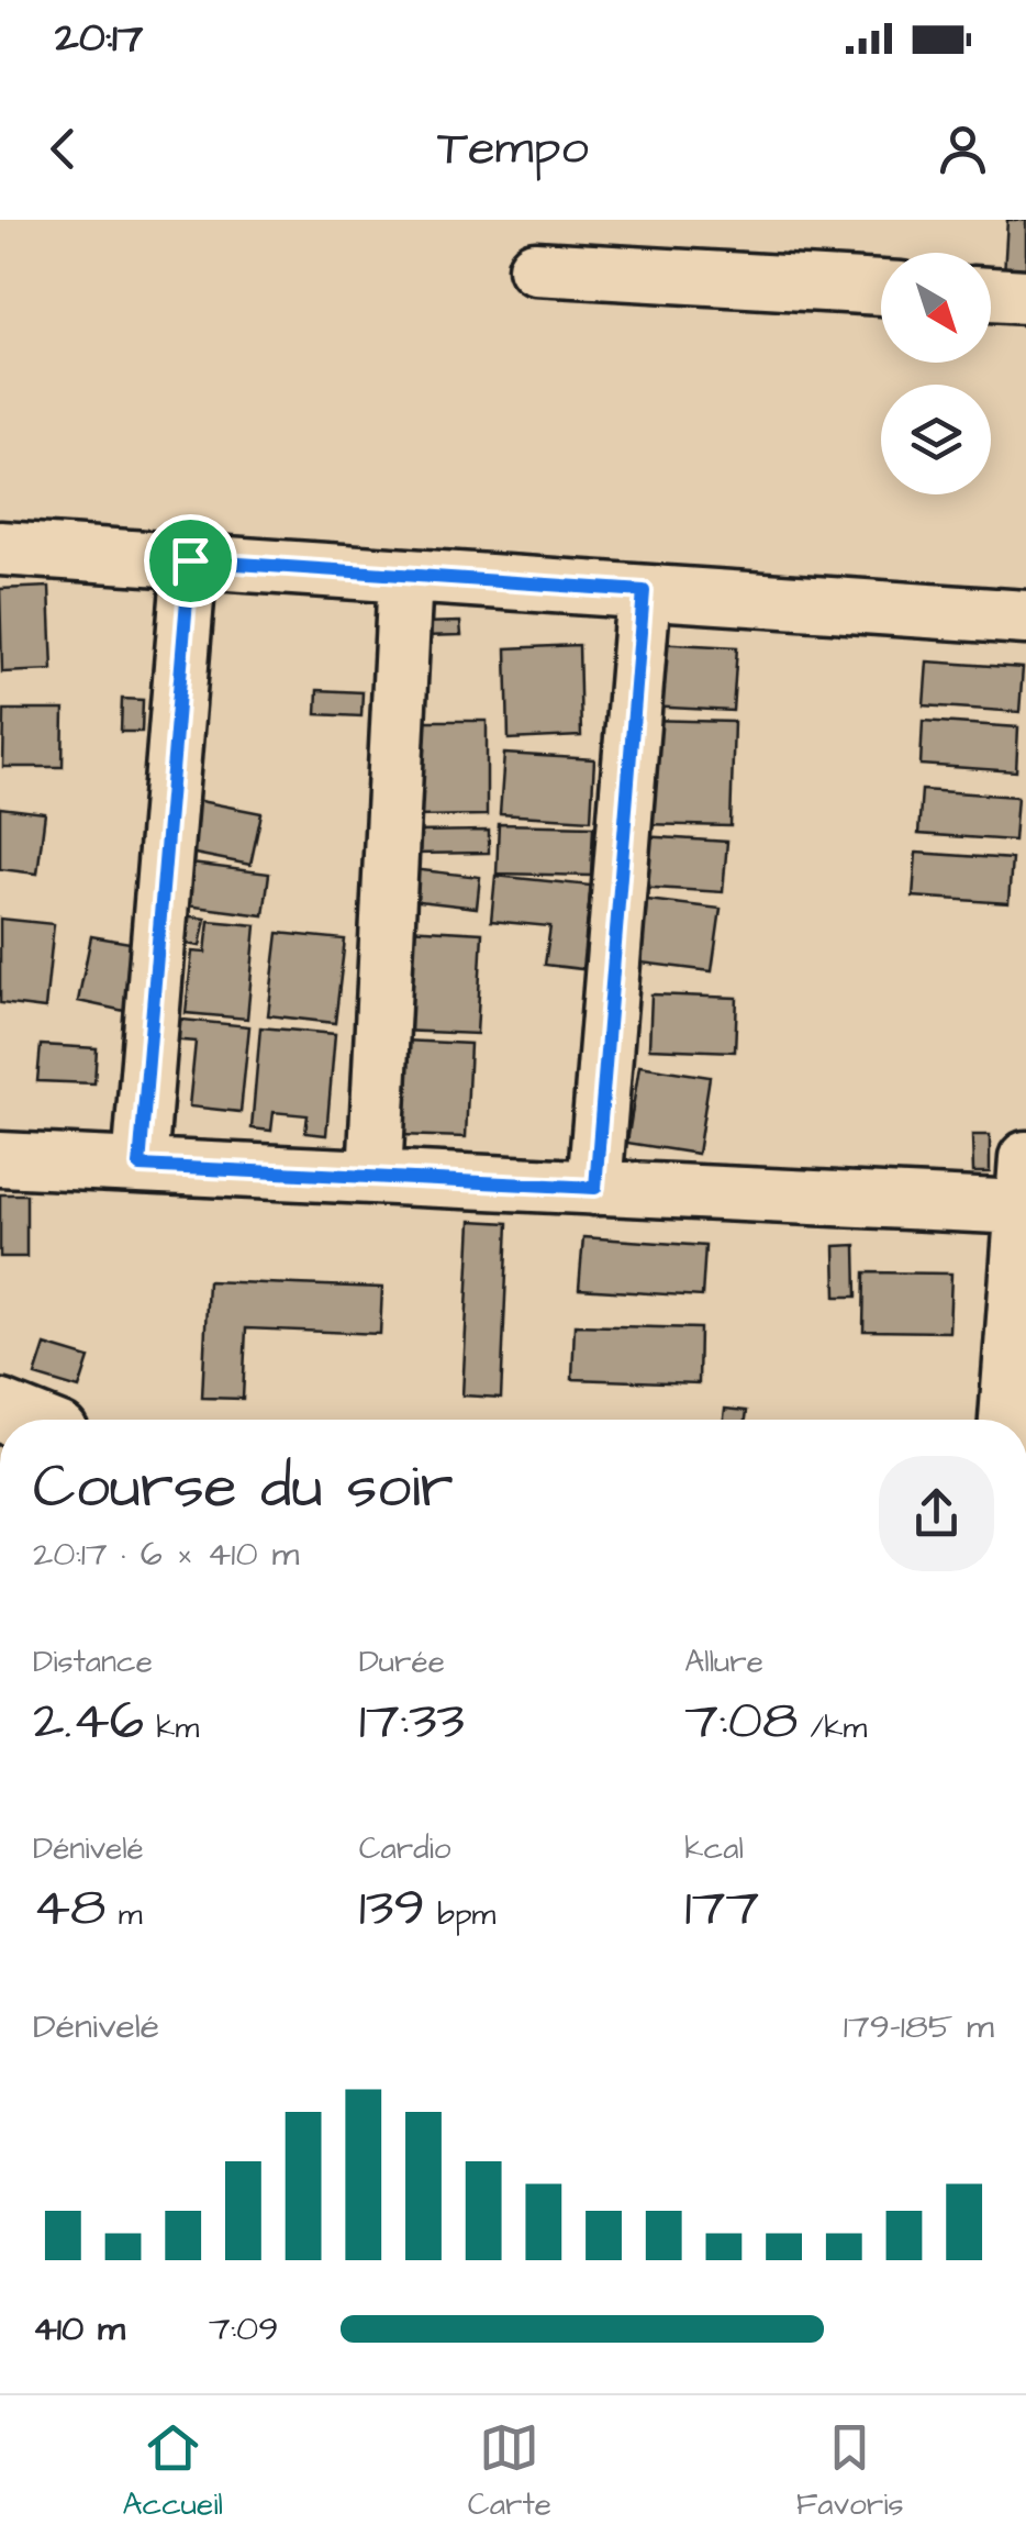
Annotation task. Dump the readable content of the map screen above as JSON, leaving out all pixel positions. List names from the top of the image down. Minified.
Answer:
{"north":"bottom right","page":{"status":"20:17","header":"Tempo","heading":["Course du soir","20:17 · 6 × 410 m"],"stats":[["Distance","2.46 km"],["Durée","17:33"],["Allure","7:08 /km"],["Dénivelé","48 m"],["Cardio","139 bpm"],["kcal","177"]],"chart":["Dénivelé","179–185 m"],"list":[{"name":"410 m","note":"7:09"}],"tabs":["Accueil","Carte","Favoris"]}}
